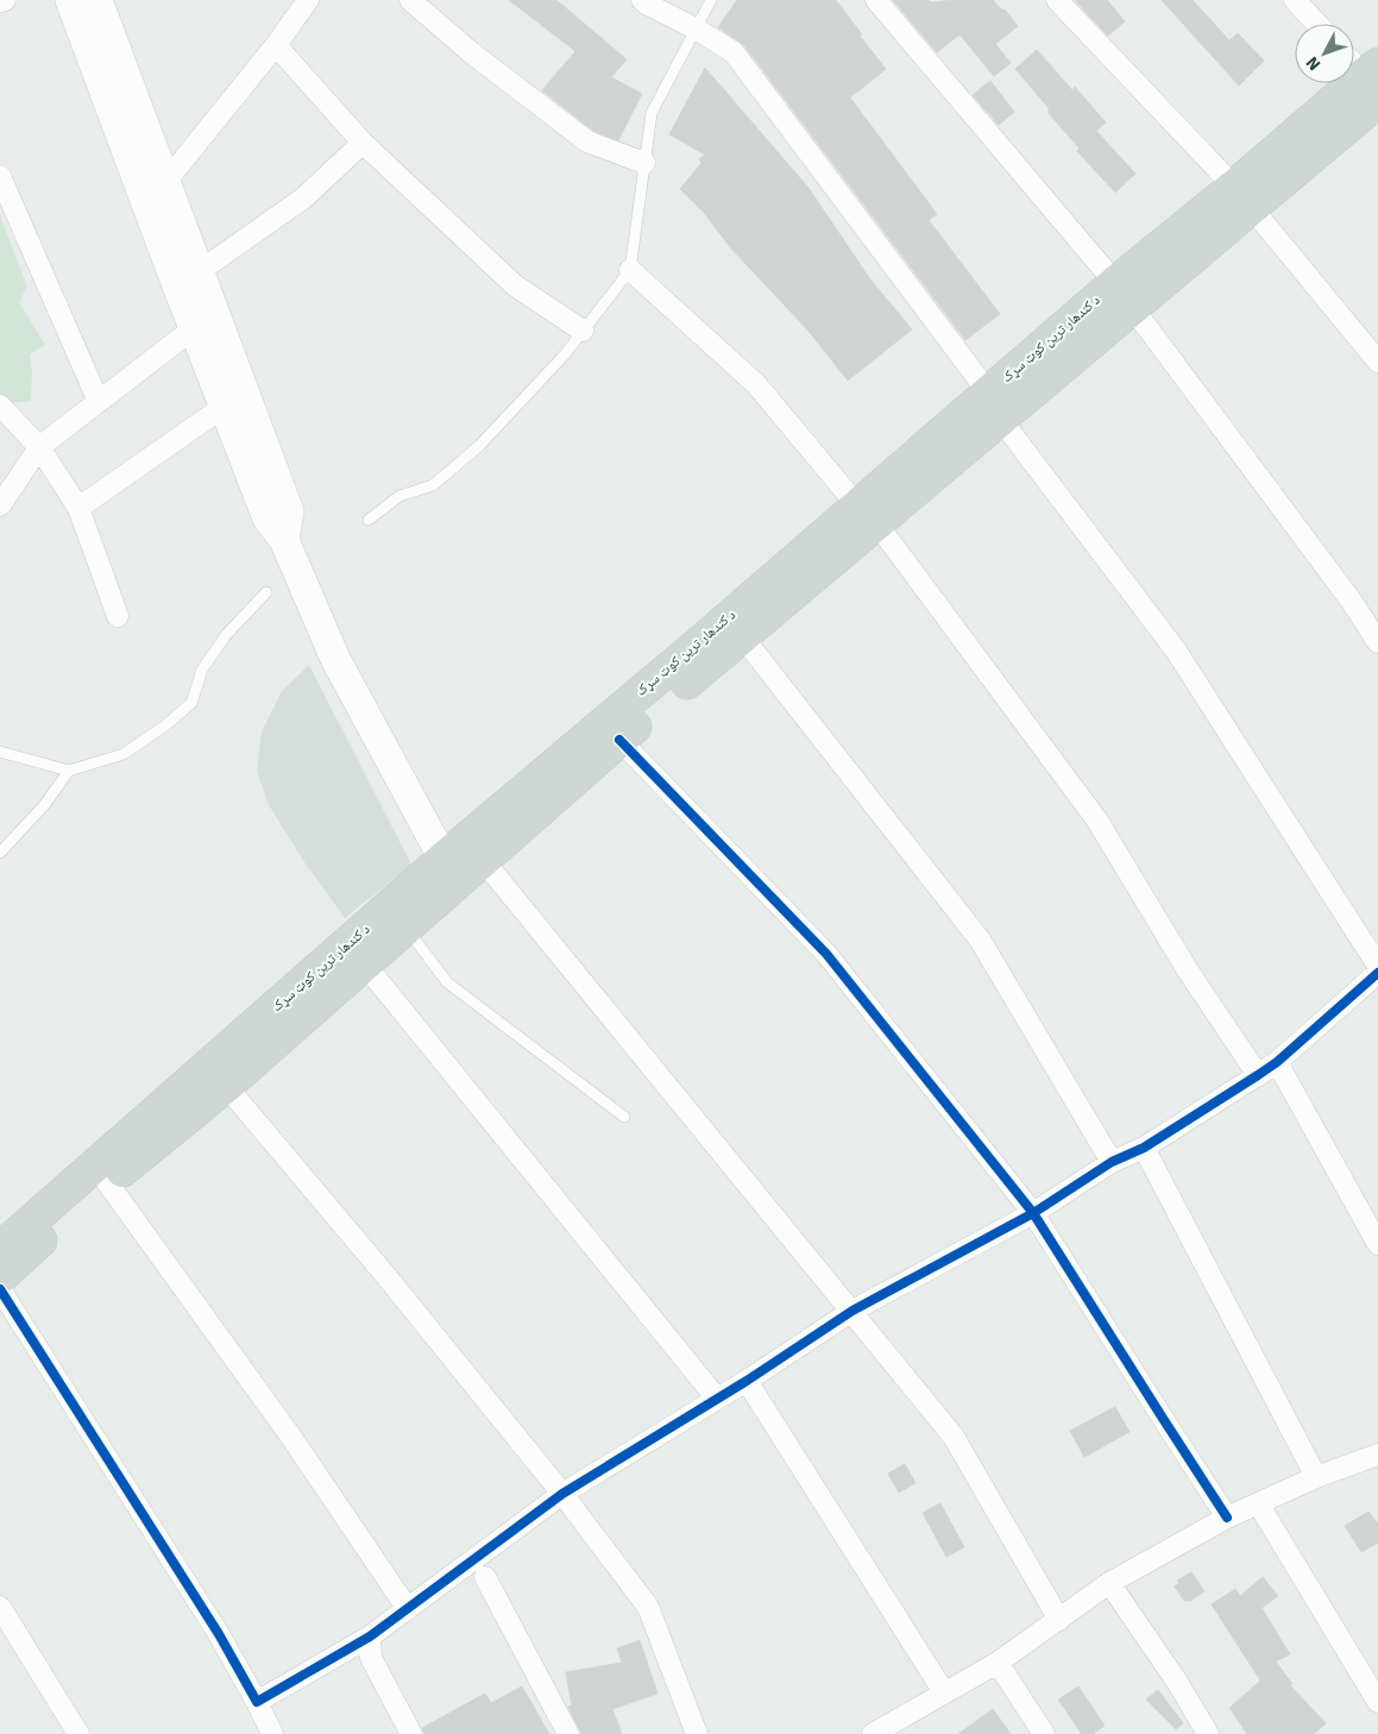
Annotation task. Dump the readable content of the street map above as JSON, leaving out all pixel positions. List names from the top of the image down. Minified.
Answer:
{"streets":{"main road":["د کندهار ترين کوټ سړک"]},"north":"bottom left"}
